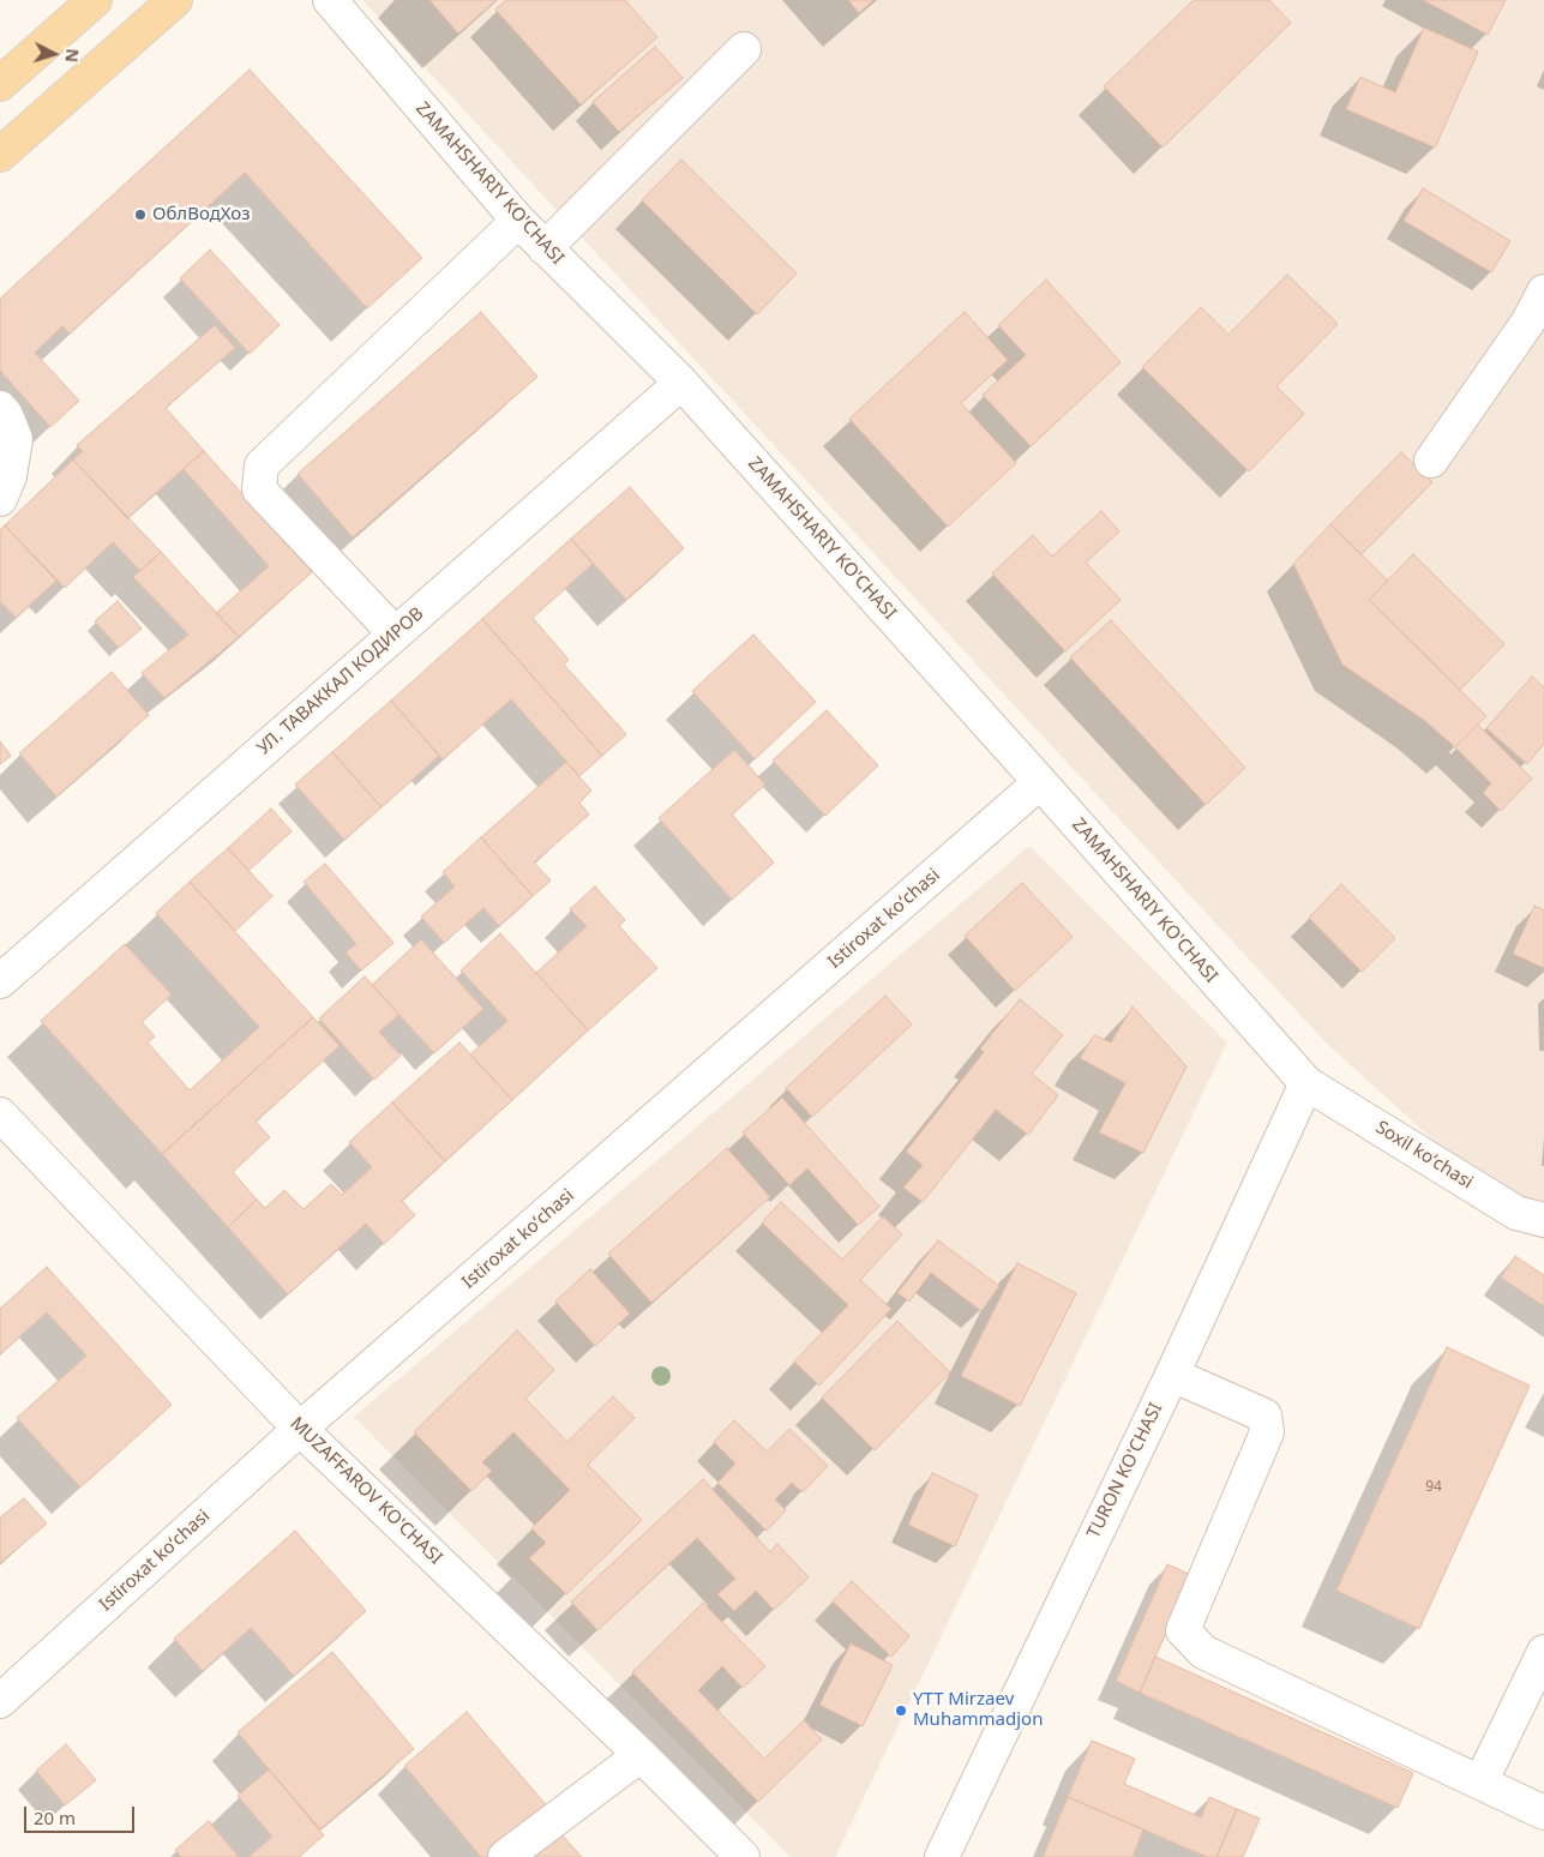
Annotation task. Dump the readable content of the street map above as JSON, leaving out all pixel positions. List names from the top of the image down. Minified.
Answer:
{"streets":{"street":["ZAMAHSHARIY KO'CHASI","УЛ. ТАВАККАЛ КОДИРОВ","Istiroxat koʻchasi","Soxil koʻchasi","TURON KO'CHASI","MUZAFFAROV KO'CHASI"]},"crossings":[["ZAMAHSHARIY KO'CHASI","УЛ. ТАВАККАЛ КОДИРОВ"],["ZAMAHSHARIY KO'CHASI","Istiroxat koʻchasi"],["ZAMAHSHARIY KO'CHASI","Soxil koʻchasi"],["ZAMAHSHARIY KO'CHASI","TURON KO'CHASI"],["Istiroxat koʻchasi","MUZAFFAROV KO'CHASI"],["Soxil koʻchasi","TURON KO'CHASI"]],"places":["ОблВодХоз","YTT Mirzaev Muhammadjon"],"house_numbers":["94"],"scale_bar":"20 m","north":"right"}
